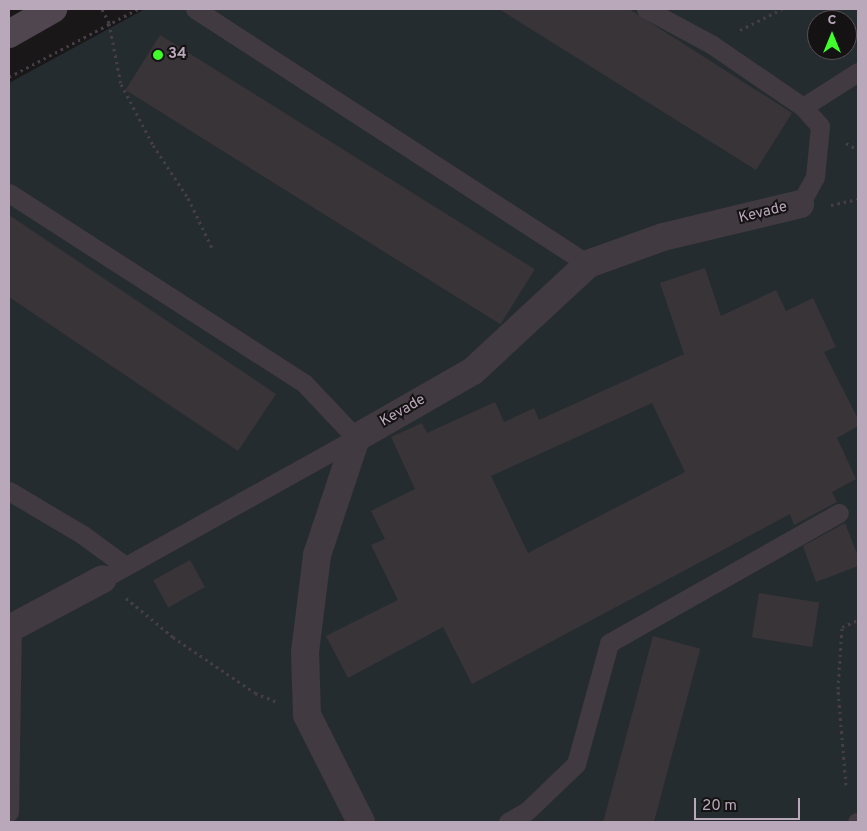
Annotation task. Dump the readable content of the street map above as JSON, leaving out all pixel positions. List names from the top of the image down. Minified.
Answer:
{"streets":{"street":["Kevade"]},"places":["34"],"scale_bar":"20 m","north":"top"}
